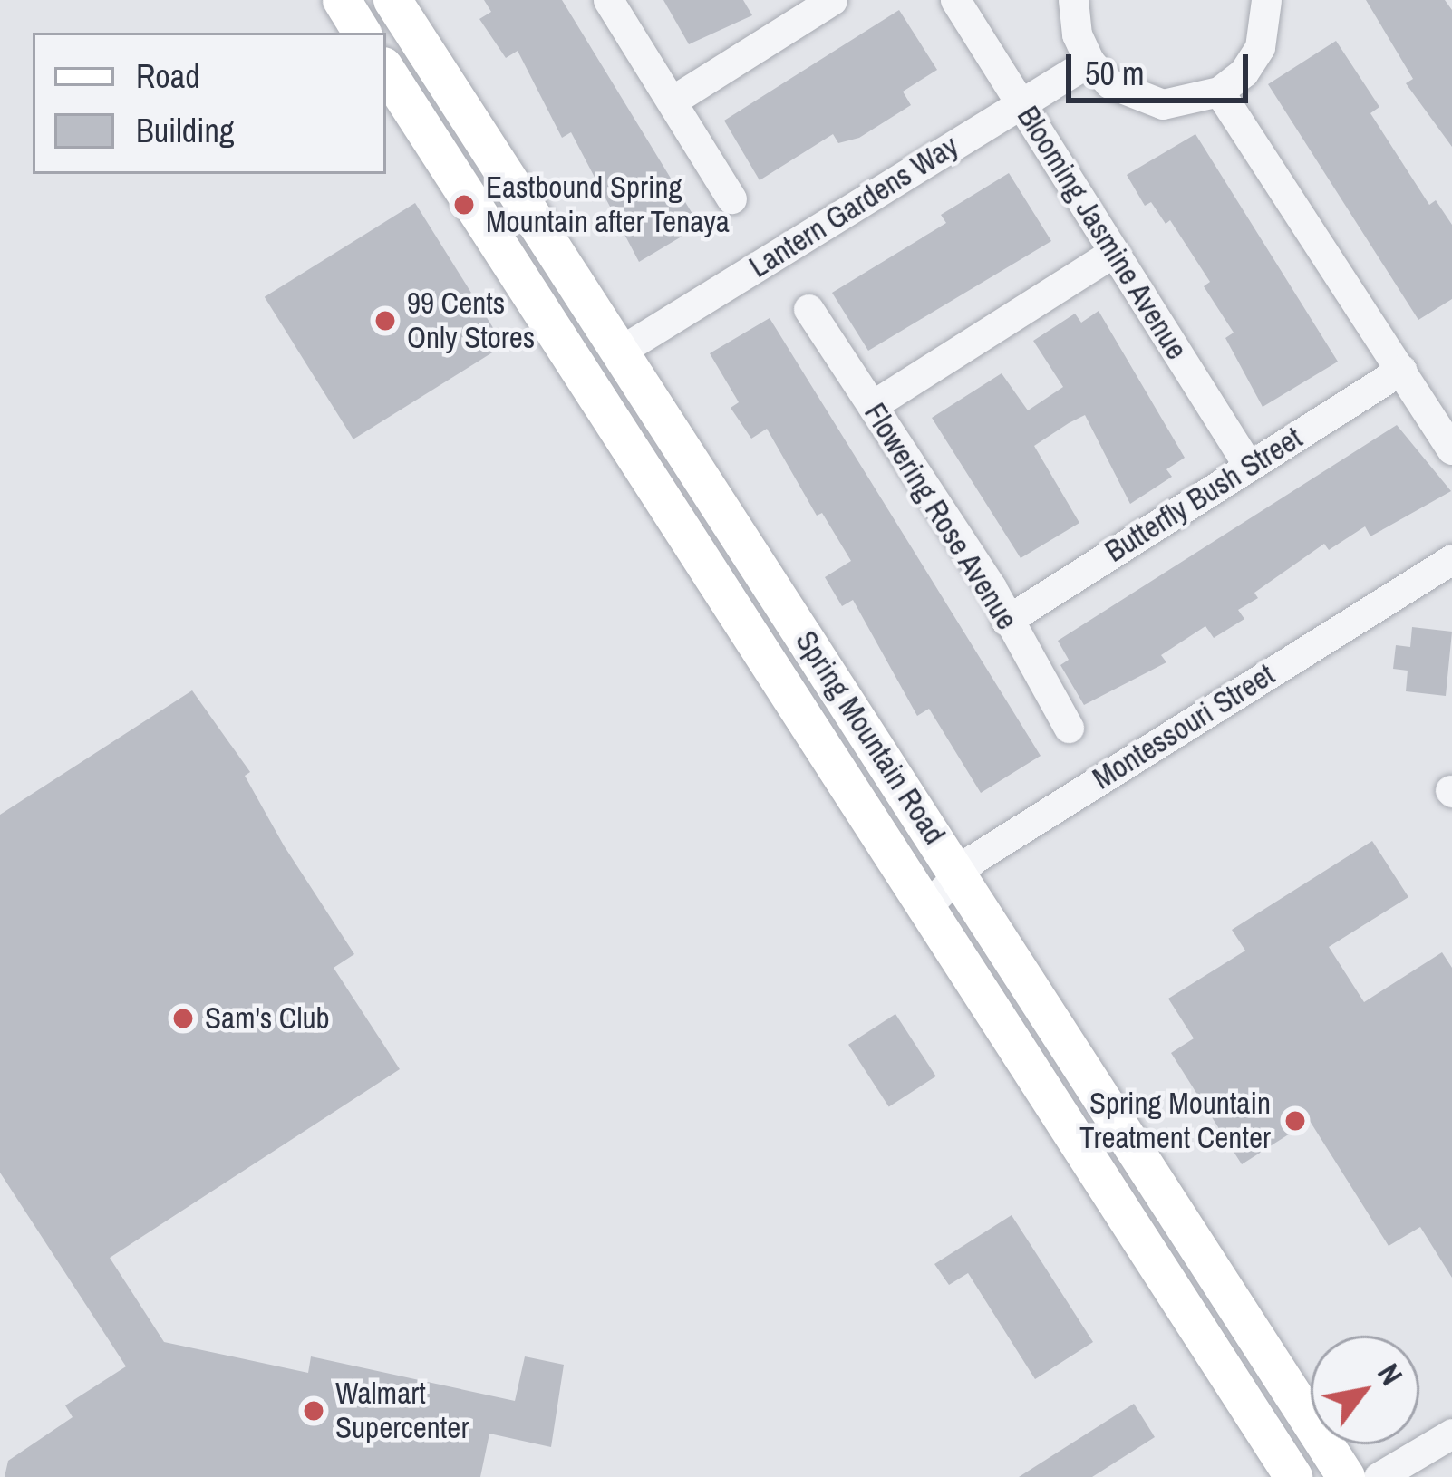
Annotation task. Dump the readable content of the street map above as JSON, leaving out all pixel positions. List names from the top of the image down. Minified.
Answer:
{"streets":{"main road":["Spring Mountain Road"],"street":["Lantern Gardens Way","Blooming Jasmine Avenue","Butterfly Bush Street","Flowering Rose Avenue","Montessouri Street"]},"crossings":[["Lantern Gardens Way","Blooming Jasmine Avenue"],["Lantern Gardens Way","Spring Mountain Road"],["Blooming Jasmine Avenue","Butterfly Bush Street"],["Butterfly Bush Street","Flowering Rose Avenue"],["Montessouri Street","Spring Mountain Road"]],"places":["Eastbound Spring Mountain after Tenaya","99 Cents Only Stores","Sam's Club","Spring Mountain Treatment Center","Walmart Supercenter"],"legend":["Road","Building"],"scale_bar":"50 m","north":"top right"}
